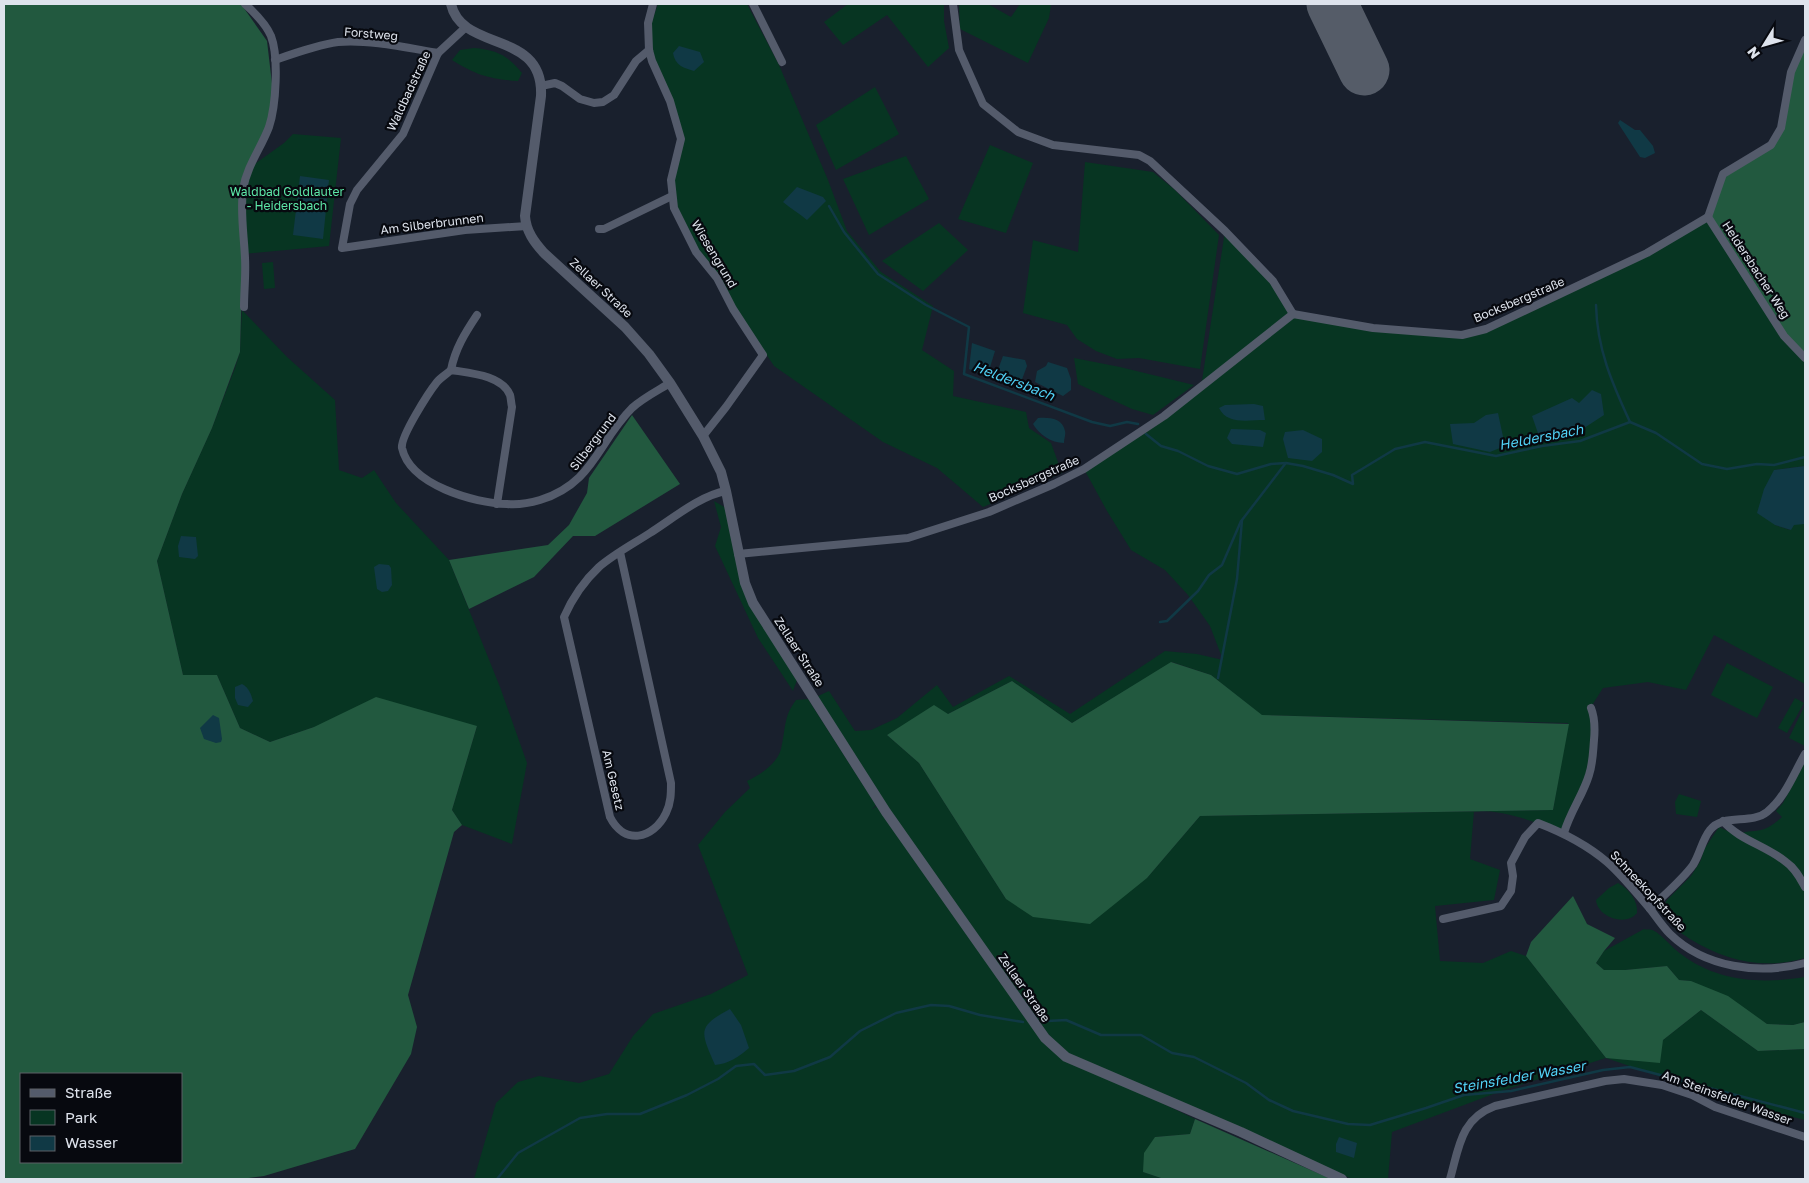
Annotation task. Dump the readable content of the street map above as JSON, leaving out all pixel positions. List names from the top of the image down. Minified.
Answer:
{"streets":{"street":["Forstweg","Waldbadstraße","Am Silberbrunnen","Wiesengrund","Heldersbacher Weg","Zellaer Straße","Bocksbergstraße","Silbergrund","Am Gesetz","Schneekopfstraße","Am Steinsfelder Wasser"]},"crossings":[["Forstweg","Waldbadstraße"],["Waldbadstraße","Am Silberbrunnen"],["Am Silberbrunnen","Zellaer Straße"],["Wiesengrund","Zellaer Straße"],["Heldersbacher Weg","Bocksbergstraße"],["Zellaer Straße","Bocksbergstraße"],["Zellaer Straße","Silbergrund"],["Zellaer Straße","Am Gesetz"]],"water":["Heldersbach","Steinsfelder Wasser"],"parks":["Waldbad Goldlauter - Heidersbach"],"legend":["Straße","Park","Wasser"],"north":"bottom left"}
